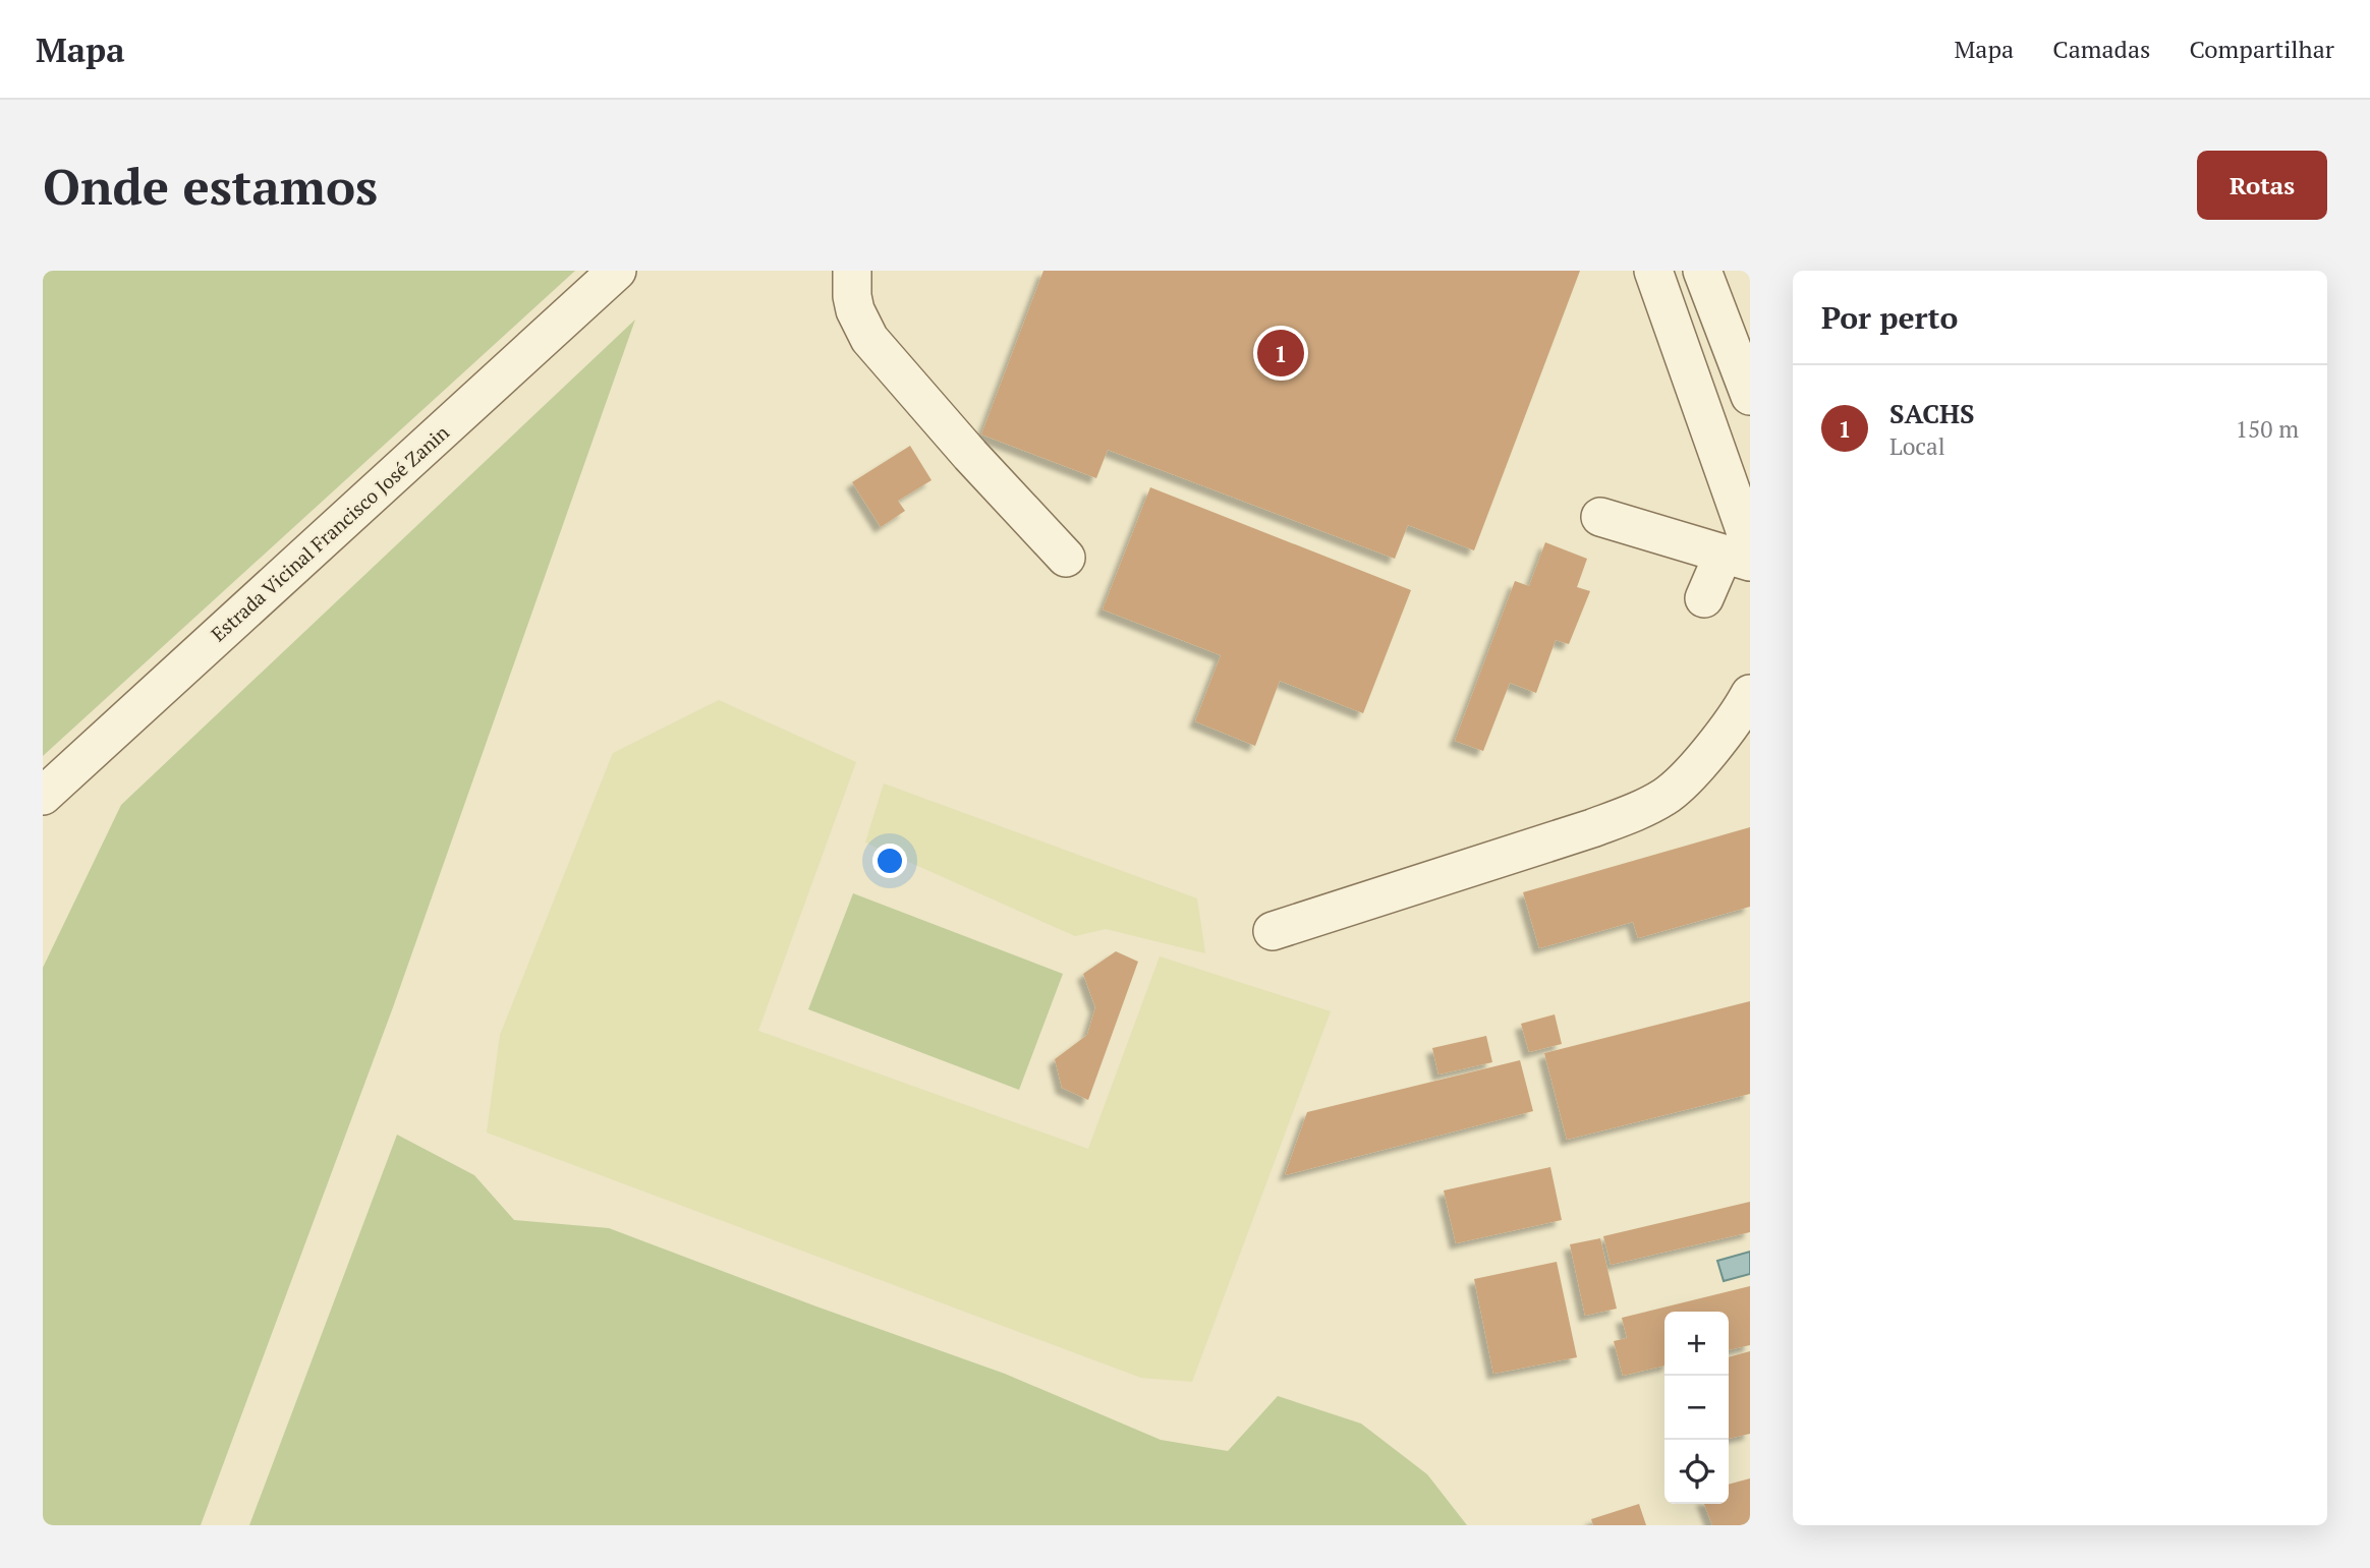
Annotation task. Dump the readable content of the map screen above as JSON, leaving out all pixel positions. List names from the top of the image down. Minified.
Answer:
{"streets":{"street":["Estrada Vicinal Francisco José Zanin"]},"page":{"header":"Mapa","nav":["Mapa","Camadas","Compartilhar"],"buttons":"Rotas","title":"Onde estamos","heading":"Por perto","pins":"1","list":[{"mark":"1","name":"SACHS","note":"Local","value":"150 m"}],"map_buttons":["+","−"]}}
